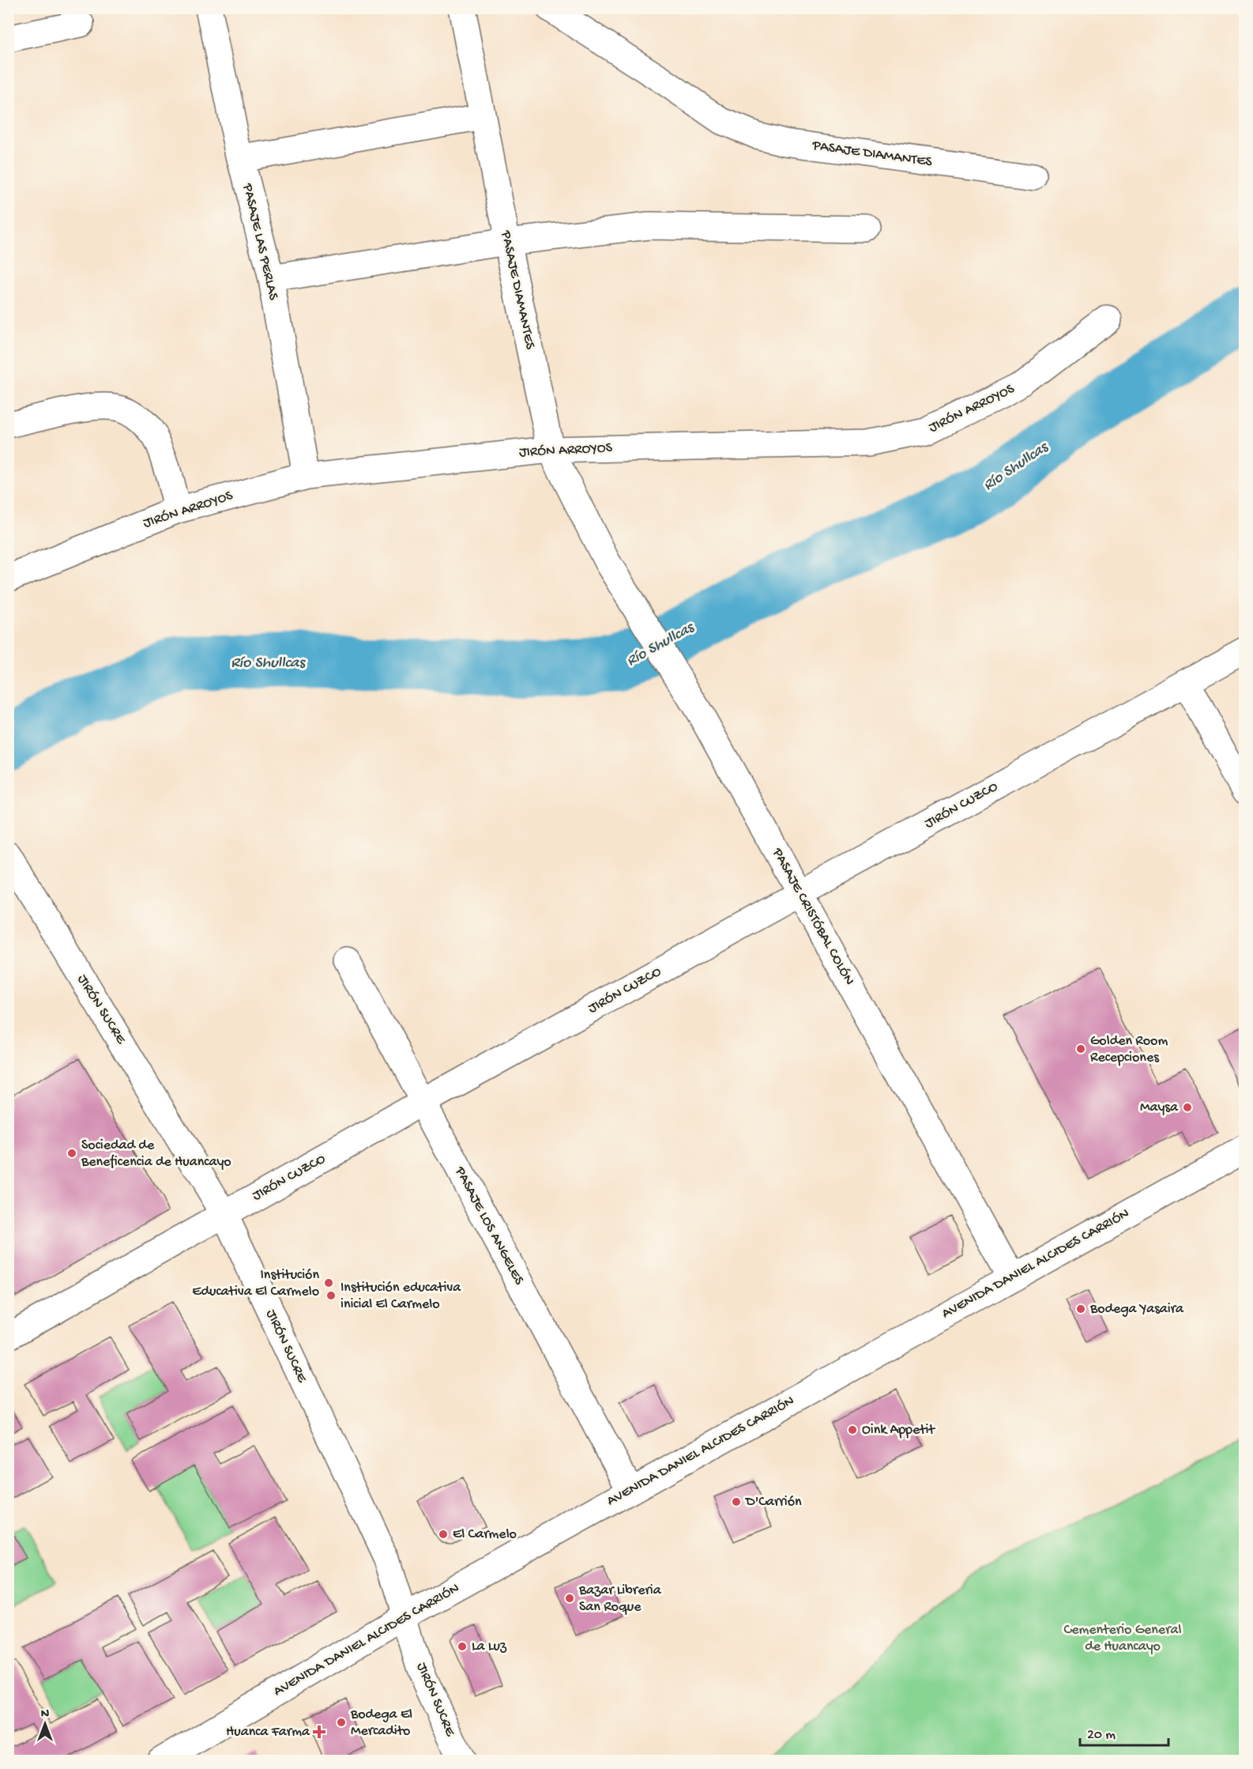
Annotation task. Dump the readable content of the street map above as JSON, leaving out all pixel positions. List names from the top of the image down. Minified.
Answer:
{"streets":{"street":["PASAJE DIAMANTES","PASAJE LAS PERLAS","JIRÓN ARROYOS","JIRÓN CUZCO","PASAJE CRISTÓBAL COLÓN","JIRÓN SUCRE","PASAJE LOS ANGELES","AVENIDA DANIEL ALCIDES CARRIÓN"]},"crossings":[["PASAJE DIAMANTES","JIRÓN ARROYOS"],["PASAJE DIAMANTES","PASAJE CRISTÓBAL COLÓN"],["PASAJE LAS PERLAS","JIRÓN ARROYOS"],["JIRÓN CUZCO","PASAJE CRISTÓBAL COLÓN"],["JIRÓN CUZCO","JIRÓN SUCRE"],["JIRÓN CUZCO","PASAJE LOS ANGELES"],["PASAJE CRISTÓBAL COLÓN","AVENIDA DANIEL ALCIDES CARRIÓN"],["JIRÓN SUCRE","AVENIDA DANIEL ALCIDES CARRIÓN"],["PASAJE LOS ANGELES","AVENIDA DANIEL ALCIDES CARRIÓN"]],"water":["Río Shullcas"],"parks":["Cementerio General de Huancayo"],"places":{"other":["Golden Room Recepciones","Maysa","Sociedad de Beneficencia de Huancayo","Institución Educativa El Carmelo","Institución educativa inicial El Carmelo","Bodega Yasaira","Oink Appetit","D'Carrión","El Carmelo","Bazar Libreria San Roque","La Luz","Bodega El Mercadito"],"health":["Huanca Farma"]},"scale_bar":"20 m","north":"top"}
